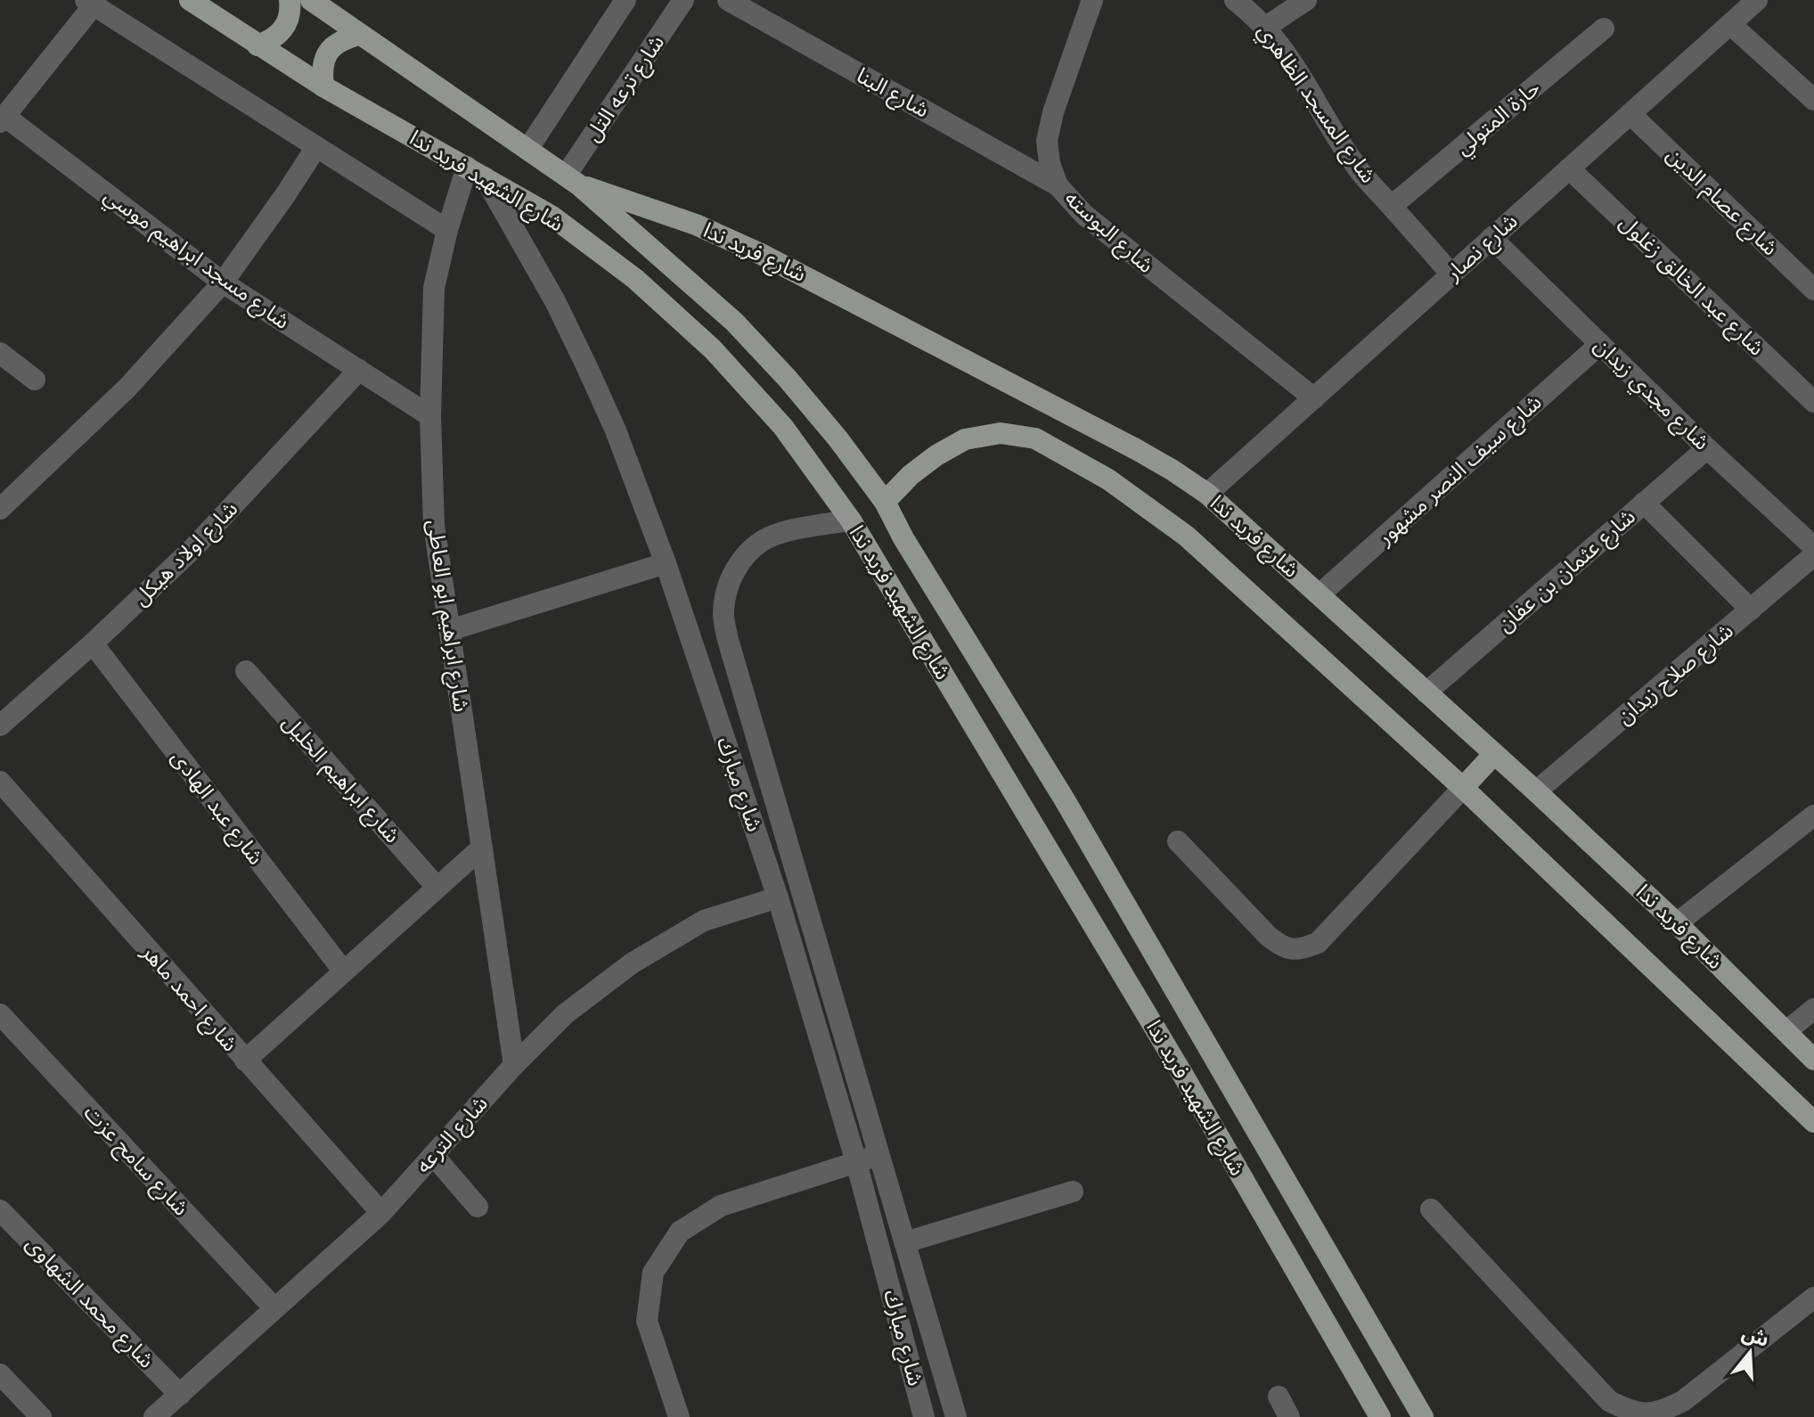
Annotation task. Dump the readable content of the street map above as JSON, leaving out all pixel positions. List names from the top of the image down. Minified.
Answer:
{"streets":{"main road":["شارع الشهيد فريد ندا","شارع فريد ندا"],"street":["شارع ترعه التل","شارع البنا","شارع المسجد الظاهري","حارة المتولي","شارع عصام الدين","شارع البوسته","شارع نصار","شارع مسجد ابراهيم موسي","شارع عبد الخالق زغلول","شارع مجدي زيدان","شارع سيف النصر مشهور","شارع اولاد هيكل","شارع عثمان بن عفان","شارع ابراهيم ابو العاطى","شارع صلاح زيدان","شارع ابراهيم الخليل","شارع مبارك","شارع عبد الهادى","شارع احمد ماهر","شارع الترعه","شارع سامح عزت","شارع محمد الشهاوى"]},"crossings":[["شارع ترعه التل","شارع الشهيد فريد ندا"],["شارع ترعه التل","شارع فريد ندا"],["شارع البنا","شارع البوسته"],["شارع المسجد الظاهري","حارة المتولي"],["شارع المسجد الظاهري","شارع نصار"],["شارع الشهيد فريد ندا","شارع فريد ندا"],["شارع الشهيد فريد ندا","شارع ابراهيم ابو العاطى"],["شارع الشهيد فريد ندا","شارع مبارك"],["شارع عصام الدين","شارع نصار"],["شارع البوسته","شارع نصار"],["شارع نصار","شارع فريد ندا"],["شارع نصار","شارع عبد الخالق زغلول"],["شارع نصار","شارع مجدي زيدان"],["شارع فريد ندا","شارع سيف النصر مشهور"],["شارع فريد ندا","شارع عثمان بن عفان"],["شارع فريد ندا","شارع صلاح زيدان"],["شارع مسجد ابراهيم موسي","شارع اولاد هيكل"],["شارع مسجد ابراهيم موسي","شارع ابراهيم ابو العاطى"],["شارع مجدي زيدان","شارع سيف النصر مشهور"],["شارع مجدي زيدان","شارع عثمان بن عفان"],["شارع اولاد هيكل","شارع عبد الهادى"],["شارع ابراهيم ابو العاطى","شارع مبارك"],["شارع ابراهيم ابو العاطى","شارع الترعه"],["شارع مبارك","شارع الترعه"],["شارع احمد ماهر","شارع الترعه"],["شارع الترعه","شارع سامح عزت"],["شارع الترعه","شارع محمد الشهاوى"]],"north":"top"}
